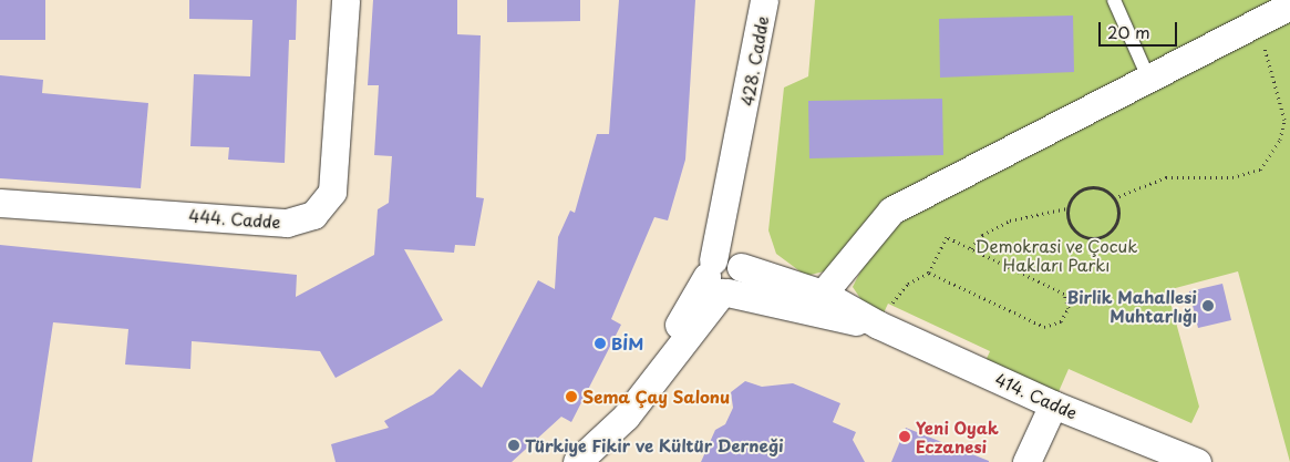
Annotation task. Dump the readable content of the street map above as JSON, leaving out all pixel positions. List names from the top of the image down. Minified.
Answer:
{"streets":{"street":["428. Cadde","444. Cadde","414. Cadde"]},"parks":["Demokrasi ve Çocuk Hakları Parkı"],"places":["Birlik Mahallesi Muhtarlığı","BİM","Sema Çay Salonu","Yeni Oyak Eczanesi","Türkiye Fikir ve Kültür Derneği"],"scale_bar":"20 m"}
